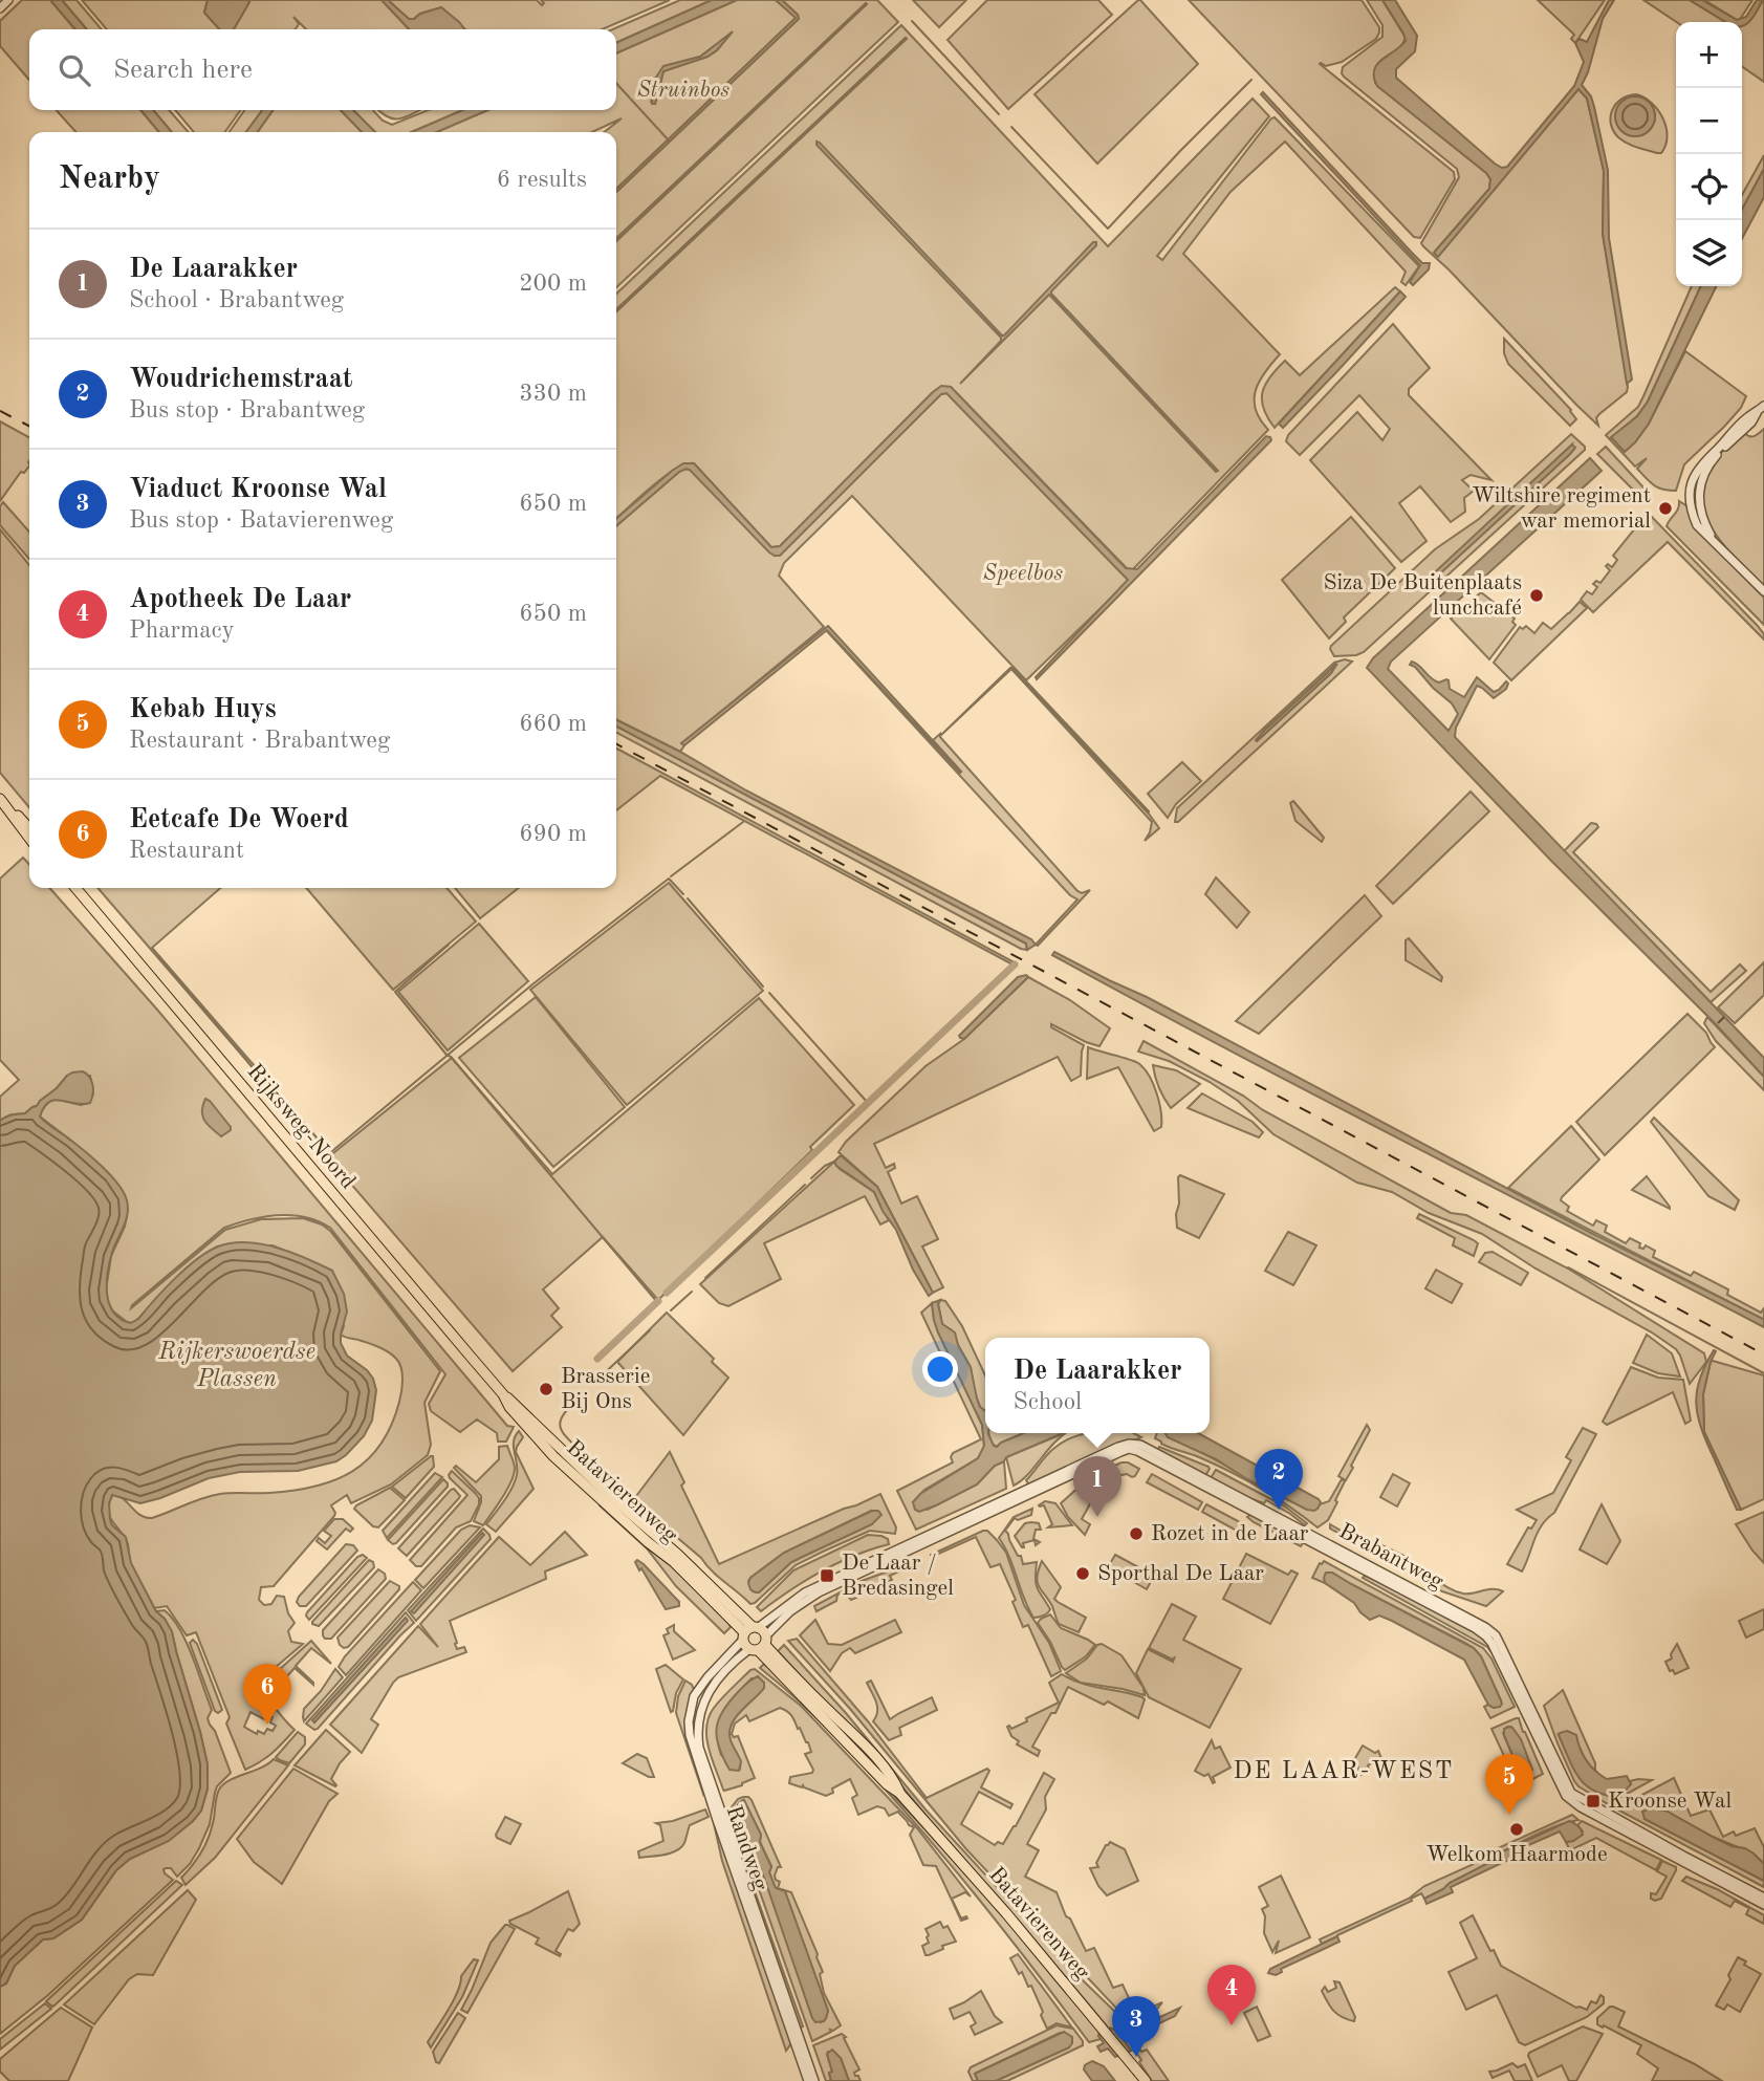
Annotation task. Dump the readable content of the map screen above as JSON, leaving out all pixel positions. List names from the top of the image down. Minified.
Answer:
{"streets":{"main road":["Rijksweg-Noord","Batavierenweg"],"street":["Brabantweg","Randweg"]},"crossings":[["Rijksweg-Noord","Batavierenweg"],["Batavierenweg","Brabantweg"],["Batavierenweg","Randweg"],["Brabantweg","Randweg"]],"districts":["DE LAAR-WEST"],"water":["Rijkerswoerdse Plassen"],"parks":["Struinbos","Speelbos"],"places":{"other":["Wiltshire regiment war memorial","Siza De Buitenplaats lunchcafé","Brasserie Bij Ons","Rozet in de Laar","Sporthal De Laar","Welkom Haarmode"],"transit":["De Laar / Bredasingel","Kroonse Wal"]},"page":{"map_buttons":["+","−"],"search":"Search here","heading":["Nearby","6 results"],"list":[{"mark":"1","name":"De Laarakker","note":"School · Brabantweg","value":"200 m"},{"mark":"2","name":"Woudrichemstraat","note":"Bus stop · Brabantweg","value":"330 m"},{"mark":"3","name":"Viaduct Kroonse Wal","note":"Bus stop · Batavierenweg","value":"650 m"},{"mark":"4","name":"Apotheek De Laar","note":"Pharmacy","value":"650 m"},{"mark":"5","name":"Kebab Huys","note":"Restaurant · Brabantweg","value":"660 m"},{"mark":"6","name":"Eetcafe De Woerd","note":"Restaurant","value":"690 m"}],"popup":["De Laarakker","School"],"pins":["2","1","6","5","4","3"]}}
